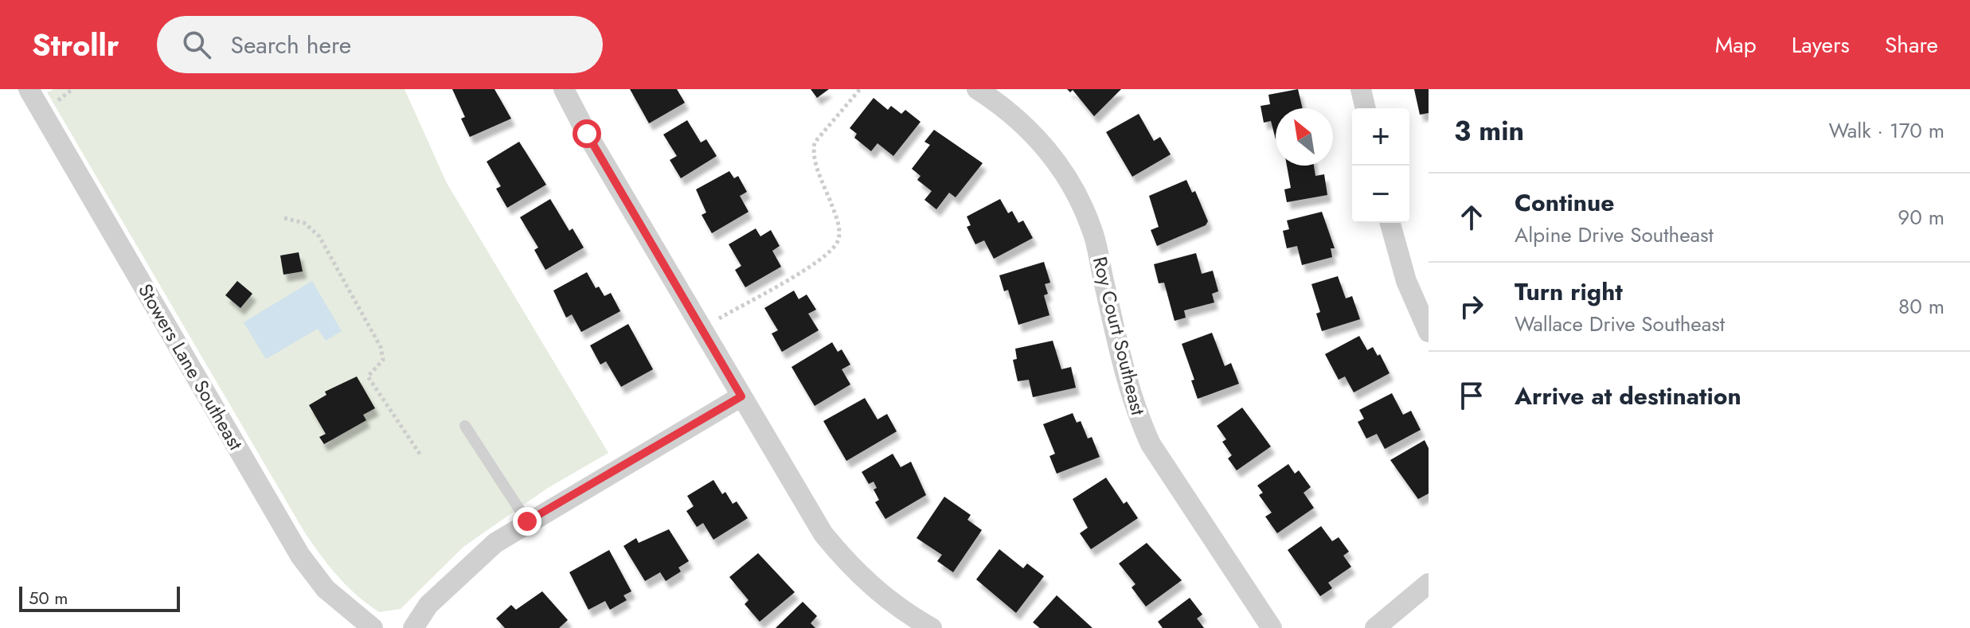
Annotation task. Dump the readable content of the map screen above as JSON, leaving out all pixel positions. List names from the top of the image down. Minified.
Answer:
{"streets":{"street":["Roy Court Southeast","Stowers Lane Southeast"]},"scale_bar":"50 m","north":"top left","page":{"header":"Strollr","search":"Search here","nav":["Map","Layers","Share"],"heading":["3 min","Walk · 170 m"],"map_buttons":["+","−"],"list":[["Continue","Alpine Drive Southeast","90 m"],["Turn right","Wallace Drive Southeast","80 m"],"Arrive at destination"],"scale":"50 m"}}
